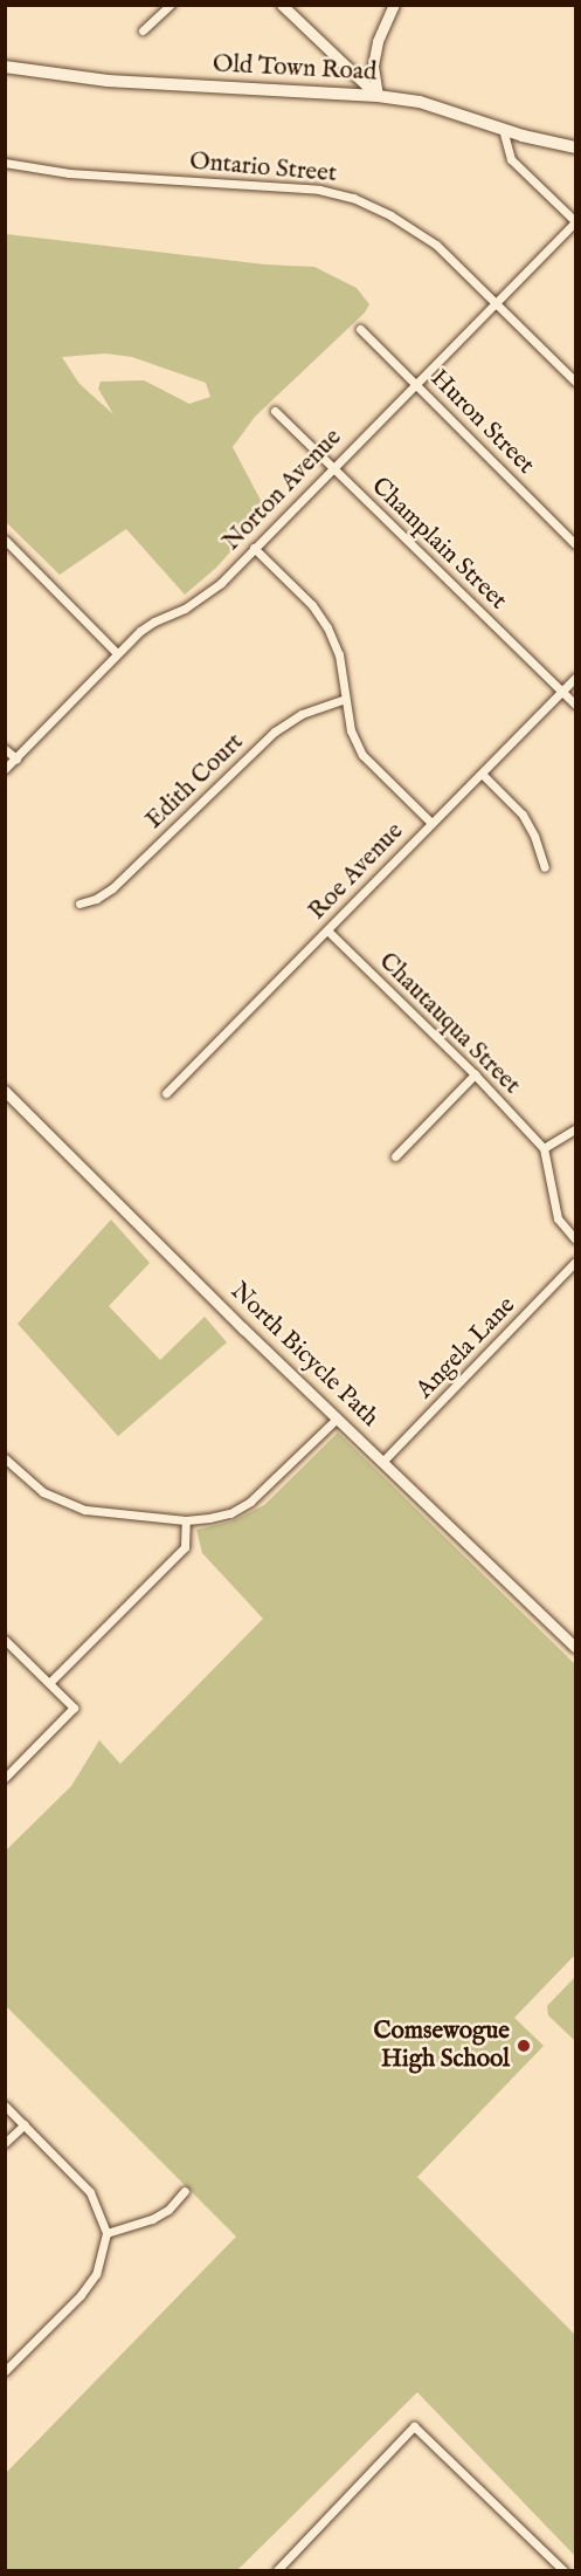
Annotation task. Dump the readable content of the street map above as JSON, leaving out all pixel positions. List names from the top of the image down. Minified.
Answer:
{"streets":{"main road":["Old Town Road"],"street":["Ontario Street","Huron Street","Norton Avenue","Champlain Street","Edith Court","Roe Avenue","Chautauqua Street","Angela Lane","North Bicycle Path"]},"crossings":[["Ontario Street","Norton Avenue"],["Huron Street","Norton Avenue"],["Norton Avenue","Champlain Street"],["Champlain Street","Roe Avenue"],["Roe Avenue","Chautauqua Street"],["Angela Lane","North Bicycle Path"]],"places":["Comsewogue High School"]}
